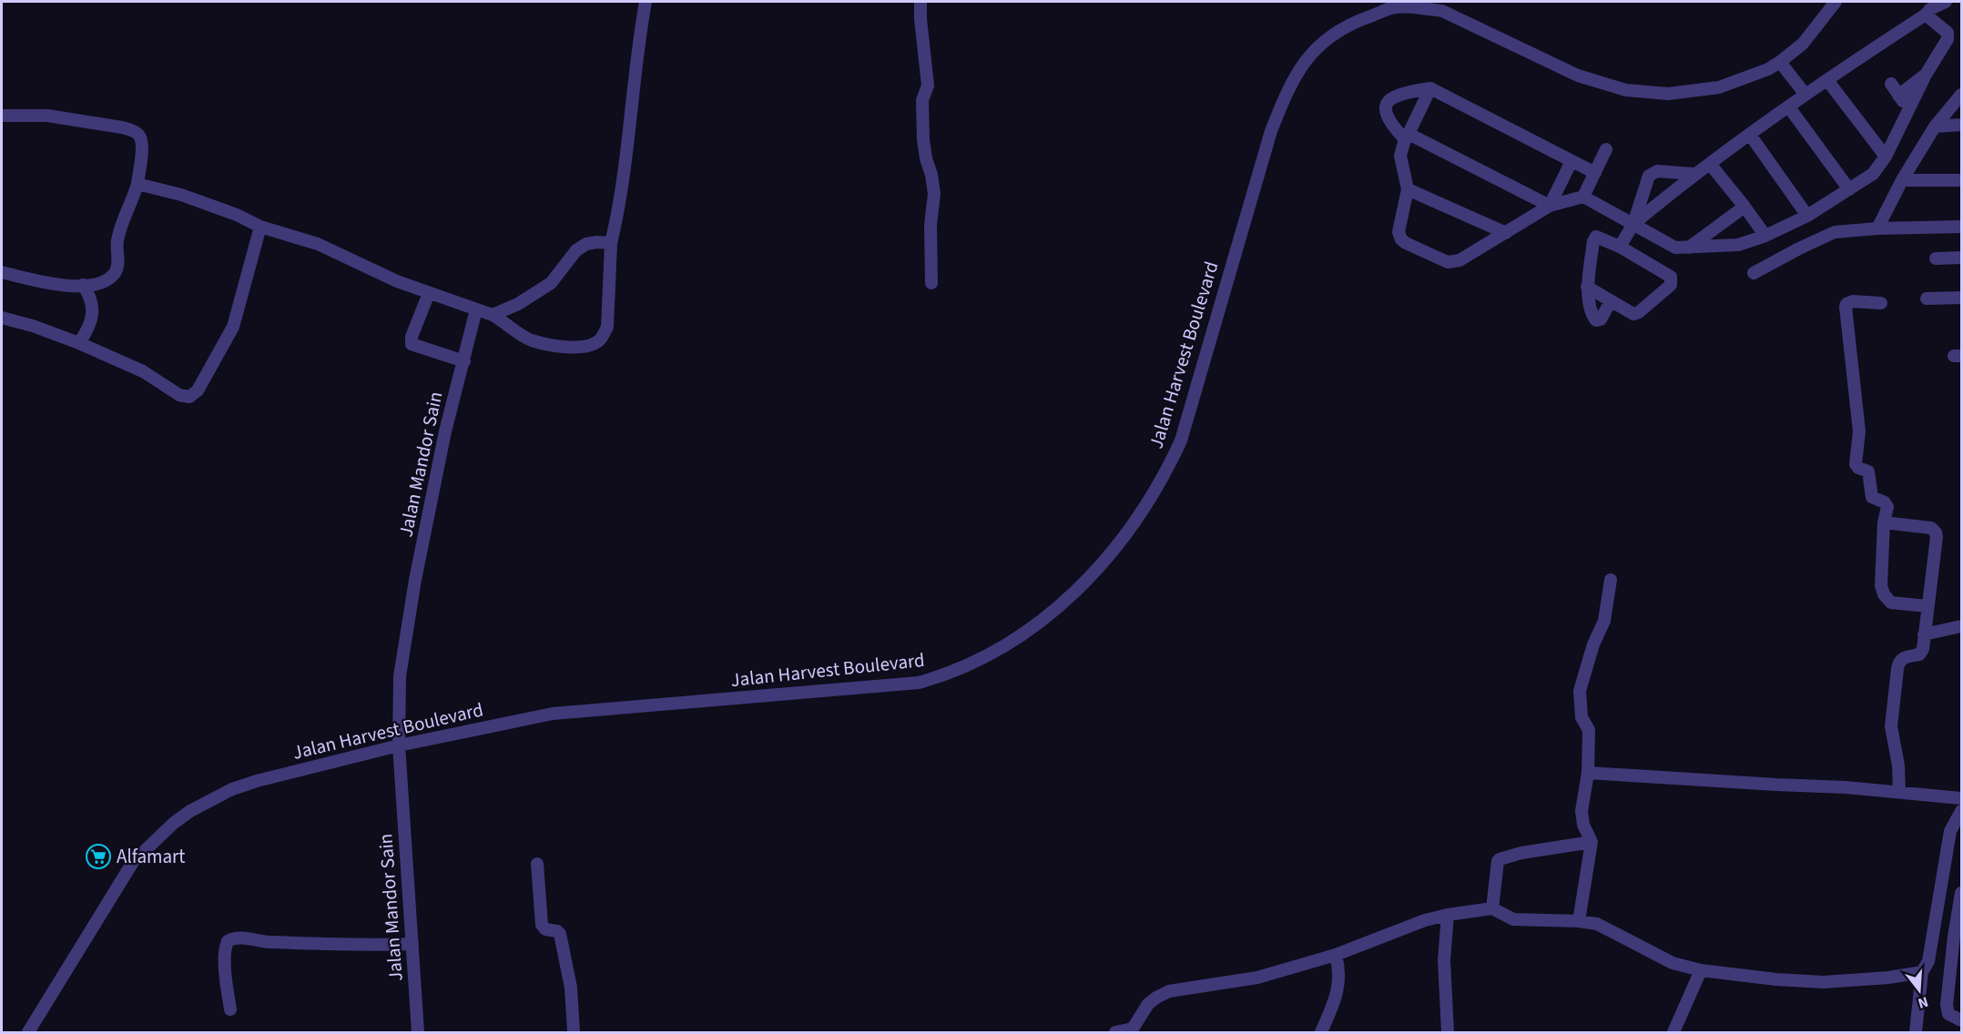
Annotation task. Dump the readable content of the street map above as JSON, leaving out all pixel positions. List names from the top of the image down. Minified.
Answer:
{"streets":{"street":["Jalan Harvest Boulevard","Jalan Mandor Sain"]},"crossings":[["Jalan Harvest Boulevard","Jalan Mandor Sain"]],"places":{"supermarket":["Alfamart"]},"north":"bottom"}
